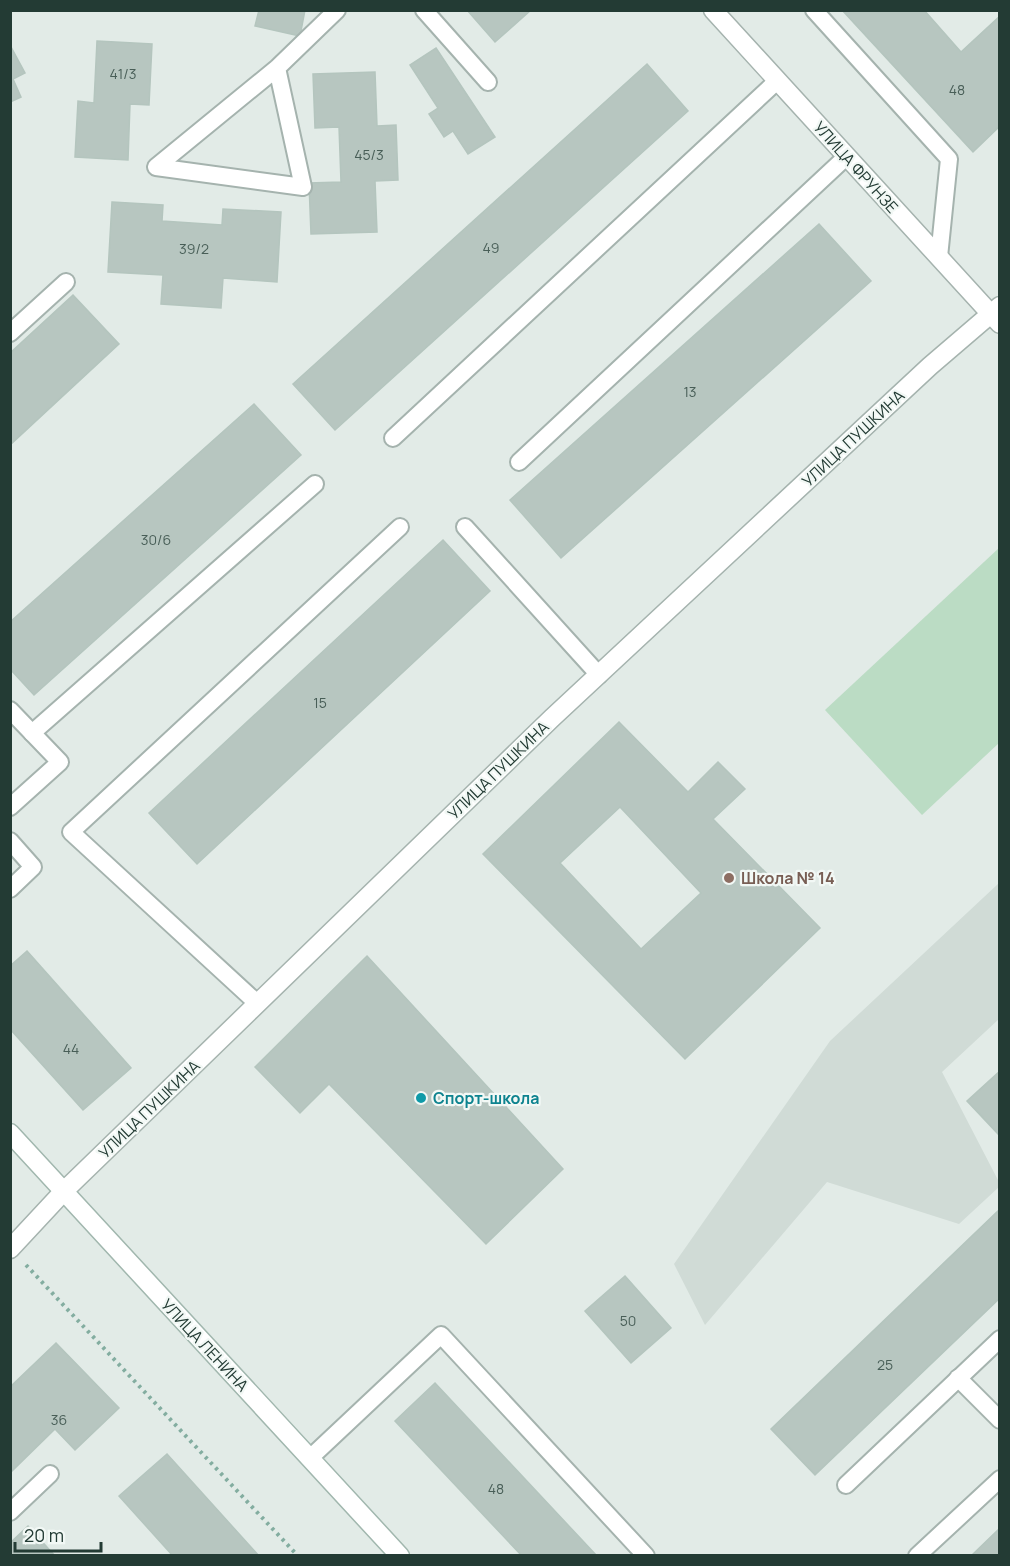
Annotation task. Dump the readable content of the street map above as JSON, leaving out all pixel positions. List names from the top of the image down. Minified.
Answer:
{"streets":{"street":["УЛИЦА ФРУНЗЕ","УЛИЦА ПУШКИНА","УЛИЦА ЛЕНИНА"]},"crossings":[["УЛИЦА ФРУНЗЕ","УЛИЦА ПУШКИНА"],["УЛИЦА ПУШКИНА","УЛИЦА ЛЕНИНА"]],"places":["Школа № 14","Спорт-школа"],"house_numbers":["41/3","48","45/3","49","39/2","13","30/6","15","44","50","25","36","48"],"scale_bar":"20 m"}
